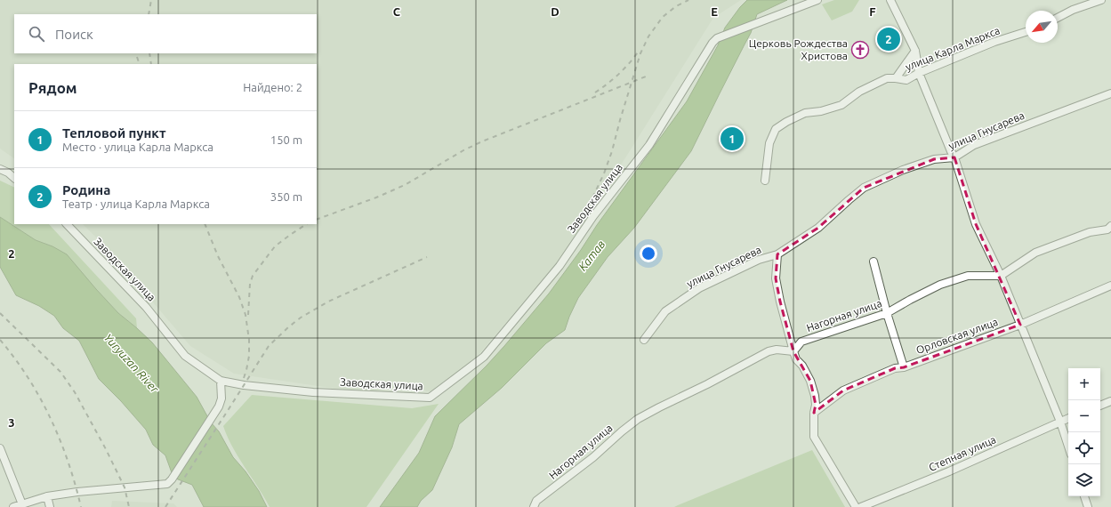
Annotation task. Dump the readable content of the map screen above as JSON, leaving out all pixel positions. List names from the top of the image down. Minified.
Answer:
{"streets":{"street":["улица Карла Маркса","улица Гнусарева","Заводская улица","Нагорная улица","Орловская улица","Степная улица"]},"water":["Катав","Yuryuzan River"],"places":{"church":["Церковь Рождества Христова"]},"north":"bottom left","page":{"search":"Поиск","pins":["2","1"],"heading":["Рядом","Найдено: 2"],"list":[{"mark":"1","name":"Тепловой пункт","note":"Место · улица Карла Маркса","value":"150 m"},{"mark":"2","name":"Родина","note":"Театр · улица Карла Маркса","value":"350 m"}],"map_buttons":["+","−"]},"grid":{"columns":["C","D","E","F"],"rows":["2","3"]}}
